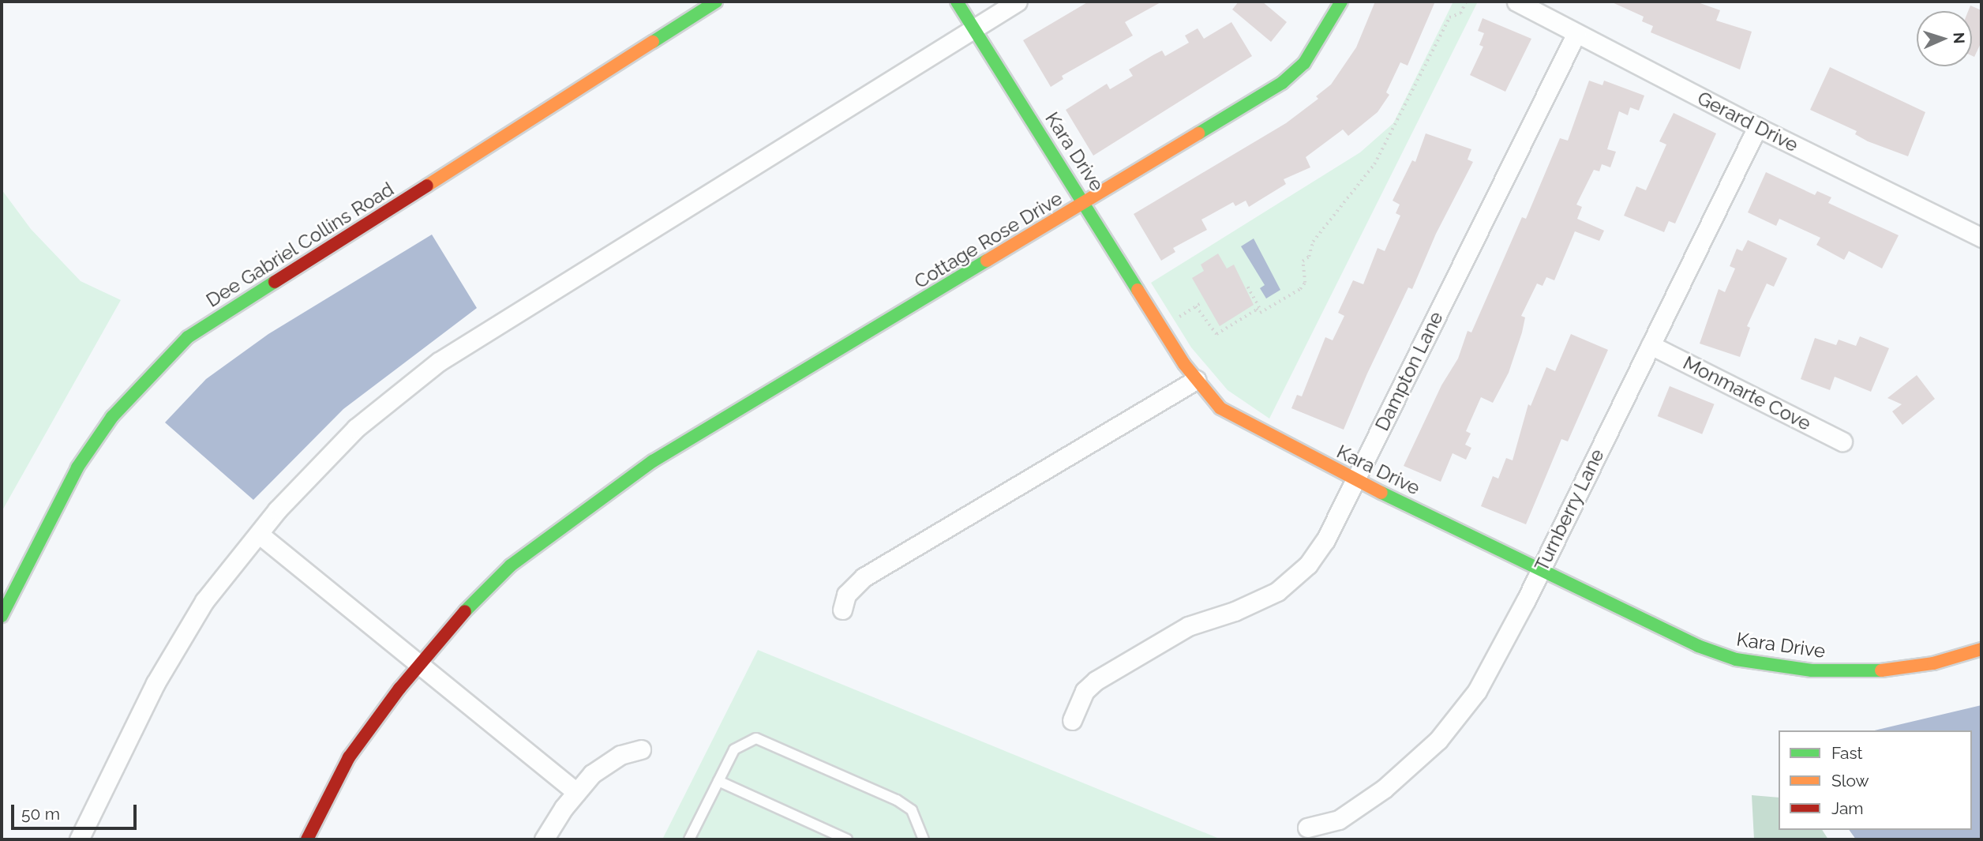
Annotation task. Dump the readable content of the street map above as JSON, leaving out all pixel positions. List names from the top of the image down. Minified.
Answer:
{"streets":{"street":["Gerard Drive","Kara Drive","Cottage Rose Drive","Dee Gabriel Collins Road","Dampton Lane","Monmarte Cove","Turnberry Lane"]},"crossings":[["Gerard Drive","Dampton Lane"],["Gerard Drive","Turnberry Lane"],["Kara Drive","Cottage Rose Drive"],["Kara Drive","Dampton Lane"],["Kara Drive","Turnberry Lane"],["Monmarte Cove","Turnberry Lane"]],"legend":["Fast","Slow","Jam"],"scale_bar":"50 m","north":"right"}
